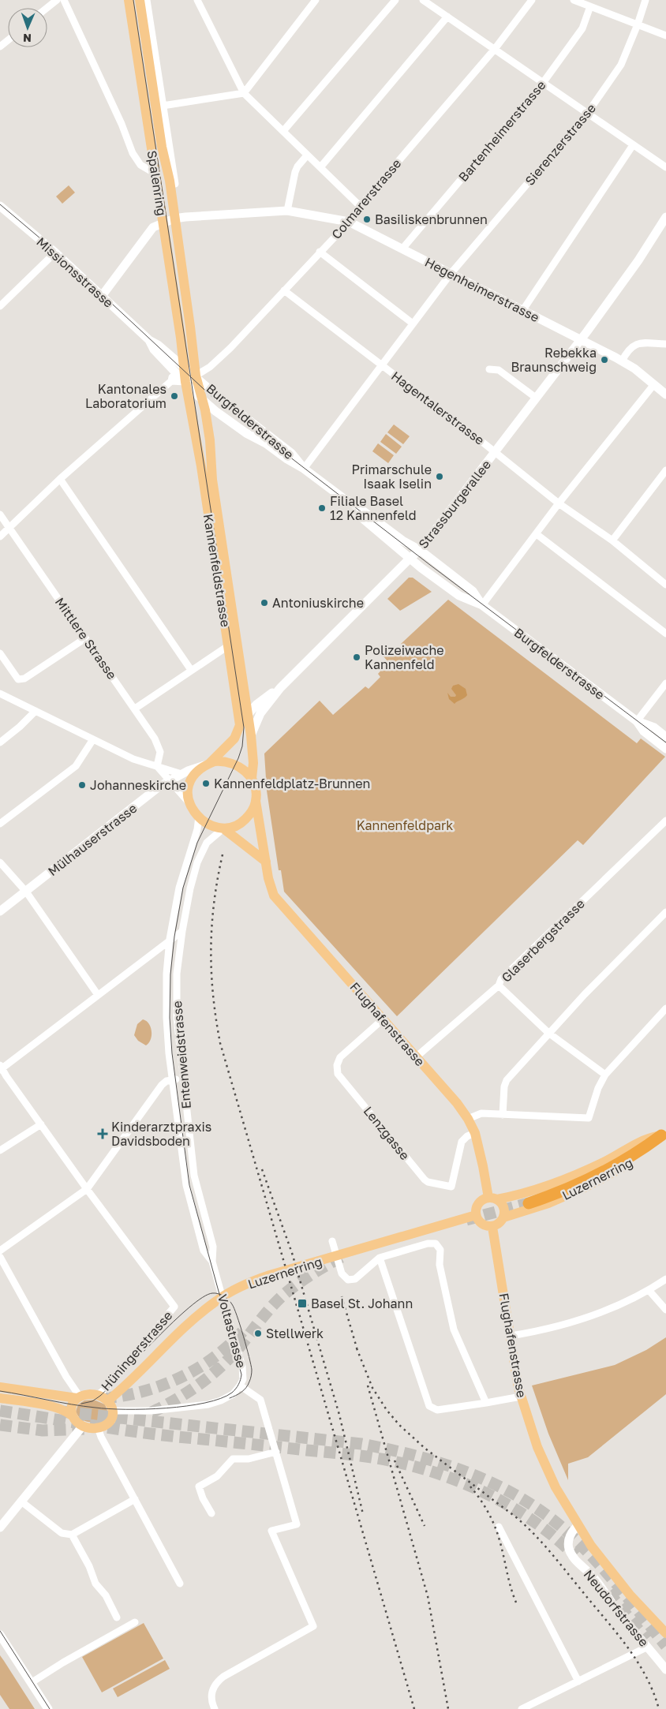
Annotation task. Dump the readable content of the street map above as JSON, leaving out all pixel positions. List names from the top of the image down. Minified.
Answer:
{"streets":{"main road":["Spalenring","Kannenfeldstrasse","Flughafenstrasse","Luzernerring"],"street":["Bartenheimerstrasse","Sierenzerstrasse","Colmarerstrasse","Missionsstrasse","Hegenheimerstrasse","Hagentalerstrasse","Burgfelderstrasse","Strassburgerallee","Mittlere Strasse","Mülhauserstrasse","Glaserbergstrasse","Entenweidstrasse","Lenzgasse","Voltastrasse","Hüningerstrasse","Neudorfstrasse"]},"crossings":[["Bartenheimerstrasse","Hegenheimerstrasse"],["Sierenzerstrasse","Hegenheimerstrasse"],["Sierenzerstrasse","Hagentalerstrasse"],["Sierenzerstrasse","Burgfelderstrasse"],["Spalenring","Colmarerstrasse"],["Spalenring","Missionsstrasse"],["Spalenring","Hegenheimerstrasse"],["Spalenring","Burgfelderstrasse"],["Spalenring","Kannenfeldstrasse"],["Colmarerstrasse","Missionsstrasse"],["Colmarerstrasse","Hegenheimerstrasse"],["Colmarerstrasse","Hagentalerstrasse"],["Colmarerstrasse","Burgfelderstrasse"],["Colmarerstrasse","Kannenfeldstrasse"],["Missionsstrasse","Hegenheimerstrasse"],["Missionsstrasse","Burgfelderstrasse"],["Missionsstrasse","Kannenfeldstrasse"],["Hegenheimerstrasse","Strassburgerallee"],["Hagentalerstrasse","Strassburgerallee"],["Burgfelderstrasse","Strassburgerallee"],["Burgfelderstrasse","Kannenfeldstrasse"],["Strassburgerallee","Kannenfeldstrasse"],["Kannenfeldstrasse","Mülhauserstrasse"],["Kannenfeldstrasse","Flughafenstrasse"],["Kannenfeldstrasse","Entenweidstrasse"],["Mülhauserstrasse","Flughafenstrasse"],["Mülhauserstrasse","Entenweidstrasse"],["Glaserbergstrasse","Flughafenstrasse"],["Flughafenstrasse","Entenweidstrasse"],["Flughafenstrasse","Lenzgasse"],["Flughafenstrasse","Luzernerring"],["Flughafenstrasse","Neudorfstrasse"],["Entenweidstrasse","Voltastrasse"],["Luzernerring","Voltastrasse"],["Luzernerring","Hüningerstrasse"],["Voltastrasse","Hüningerstrasse"]],"parks":["Kannenfeldpark"],"places":{"other":["Basiliskenbrunnen","Rebekka Braunschweig","Kantonales Laboratorium","Primarschule Isaak Iselin","Filiale Basel 12 Kannenfeld","Antoniuskirche","Polizeiwache Kannenfeld","Kannenfeldplatz-Brunnen","Johanneskirche","Stellwerk"],"health":["Kinderarztpraxis Davidsboden"],"transit":["Basel St. Johann"]},"north":"bottom"}
